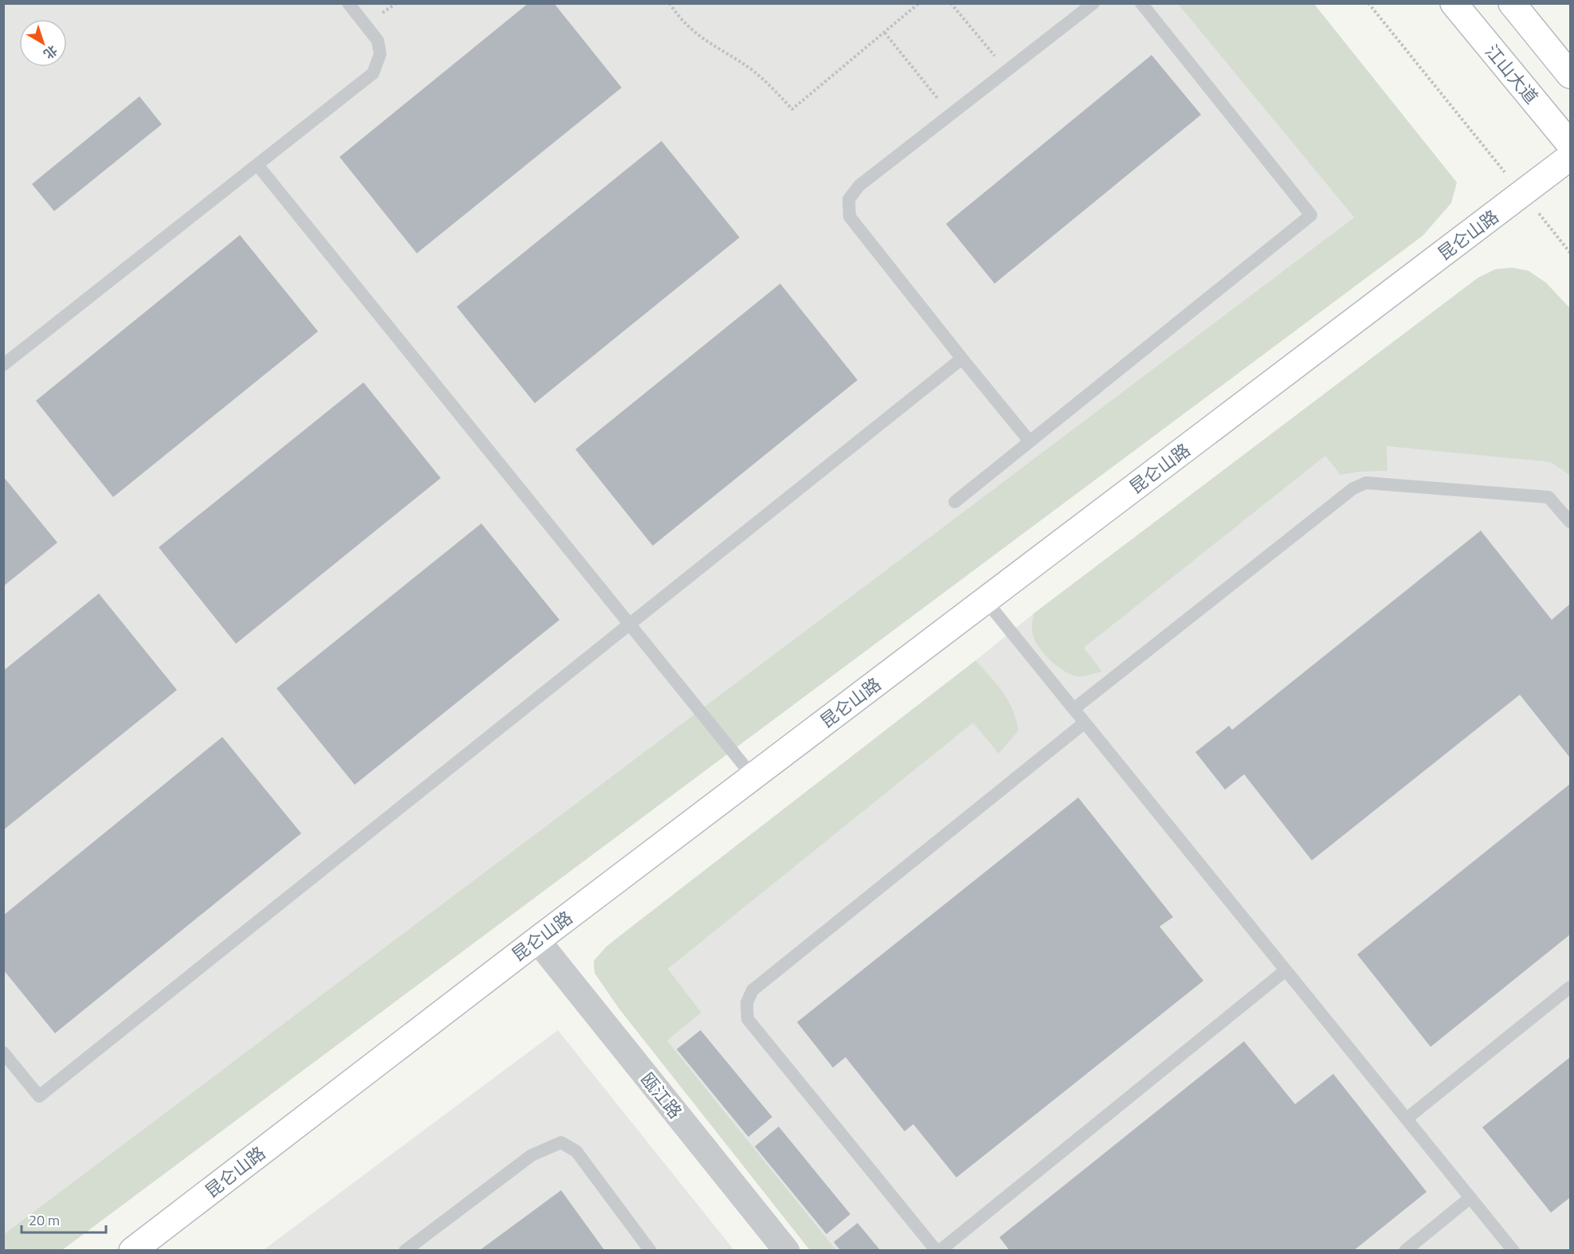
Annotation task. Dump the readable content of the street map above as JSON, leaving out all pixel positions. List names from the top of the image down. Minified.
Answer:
{"streets":{"street":["江山大道","昆仑山路","瓯江路"]},"crossings":[["昆仑山路","瓯江路"]],"scale_bar":"20 m","north":"bottom right"}
